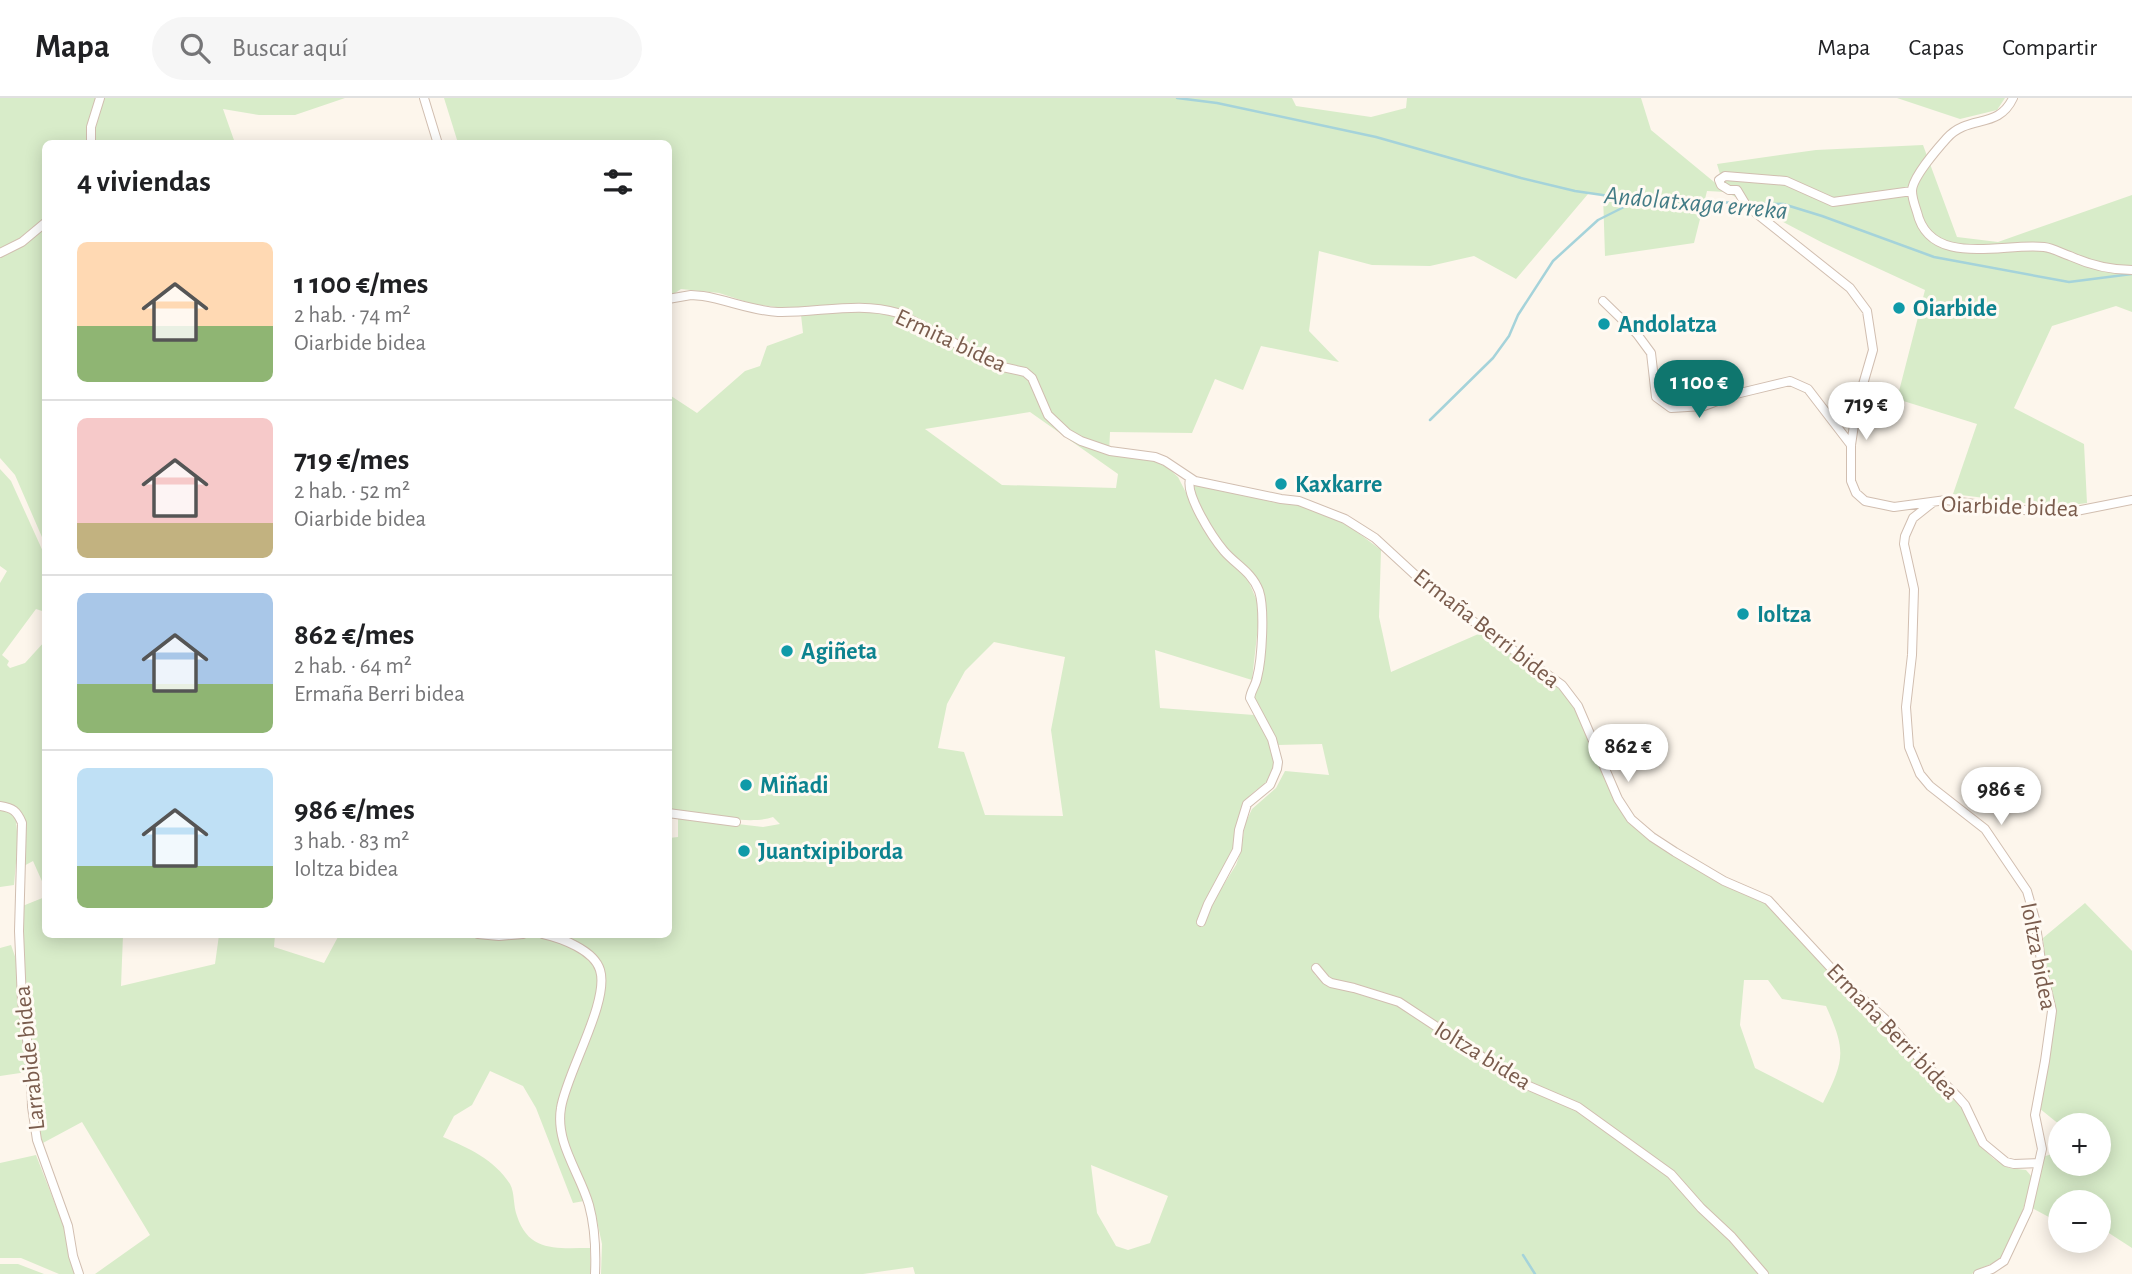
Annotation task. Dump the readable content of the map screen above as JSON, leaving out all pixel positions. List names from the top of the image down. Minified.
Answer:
{"streets":{"street":["Ermita bidea","Oiarbide bidea","Ermaña Berri bidea","Ioltza bidea","Larrabide bidea"]},"crossings":[["Ermita bidea","Ermaña Berri bidea"],["Oiarbide bidea","Ioltza bidea"],["Ermaña Berri bidea","Ioltza bidea"]],"water":["Andolatxaga erreka"],"places":["Oiarbide","Andolatza","Kaxkarre","Ioltza","Agiñeta","Miñadi","Juantxipiborda"],"page":{"header":"Mapa","search":"Buscar aquí","nav":["Mapa","Capas","Compartir"],"heading":"4 viviendas","list":[{"name":"1 100 €/mes","note":"2 hab. · 74 m² · Oiarbide bidea"},{"name":"719 €/mes","note":"2 hab. · 52 m² · Oiarbide bidea"},{"name":"862 €/mes","note":"2 hab. · 64 m² · Ermaña Berri bidea"},{"name":"986 €/mes","note":"3 hab. · 83 m² · Ioltza bidea"}],"price":["1 100 €","719 €","862 €","986 €"],"map_buttons":["+","−"]}}
